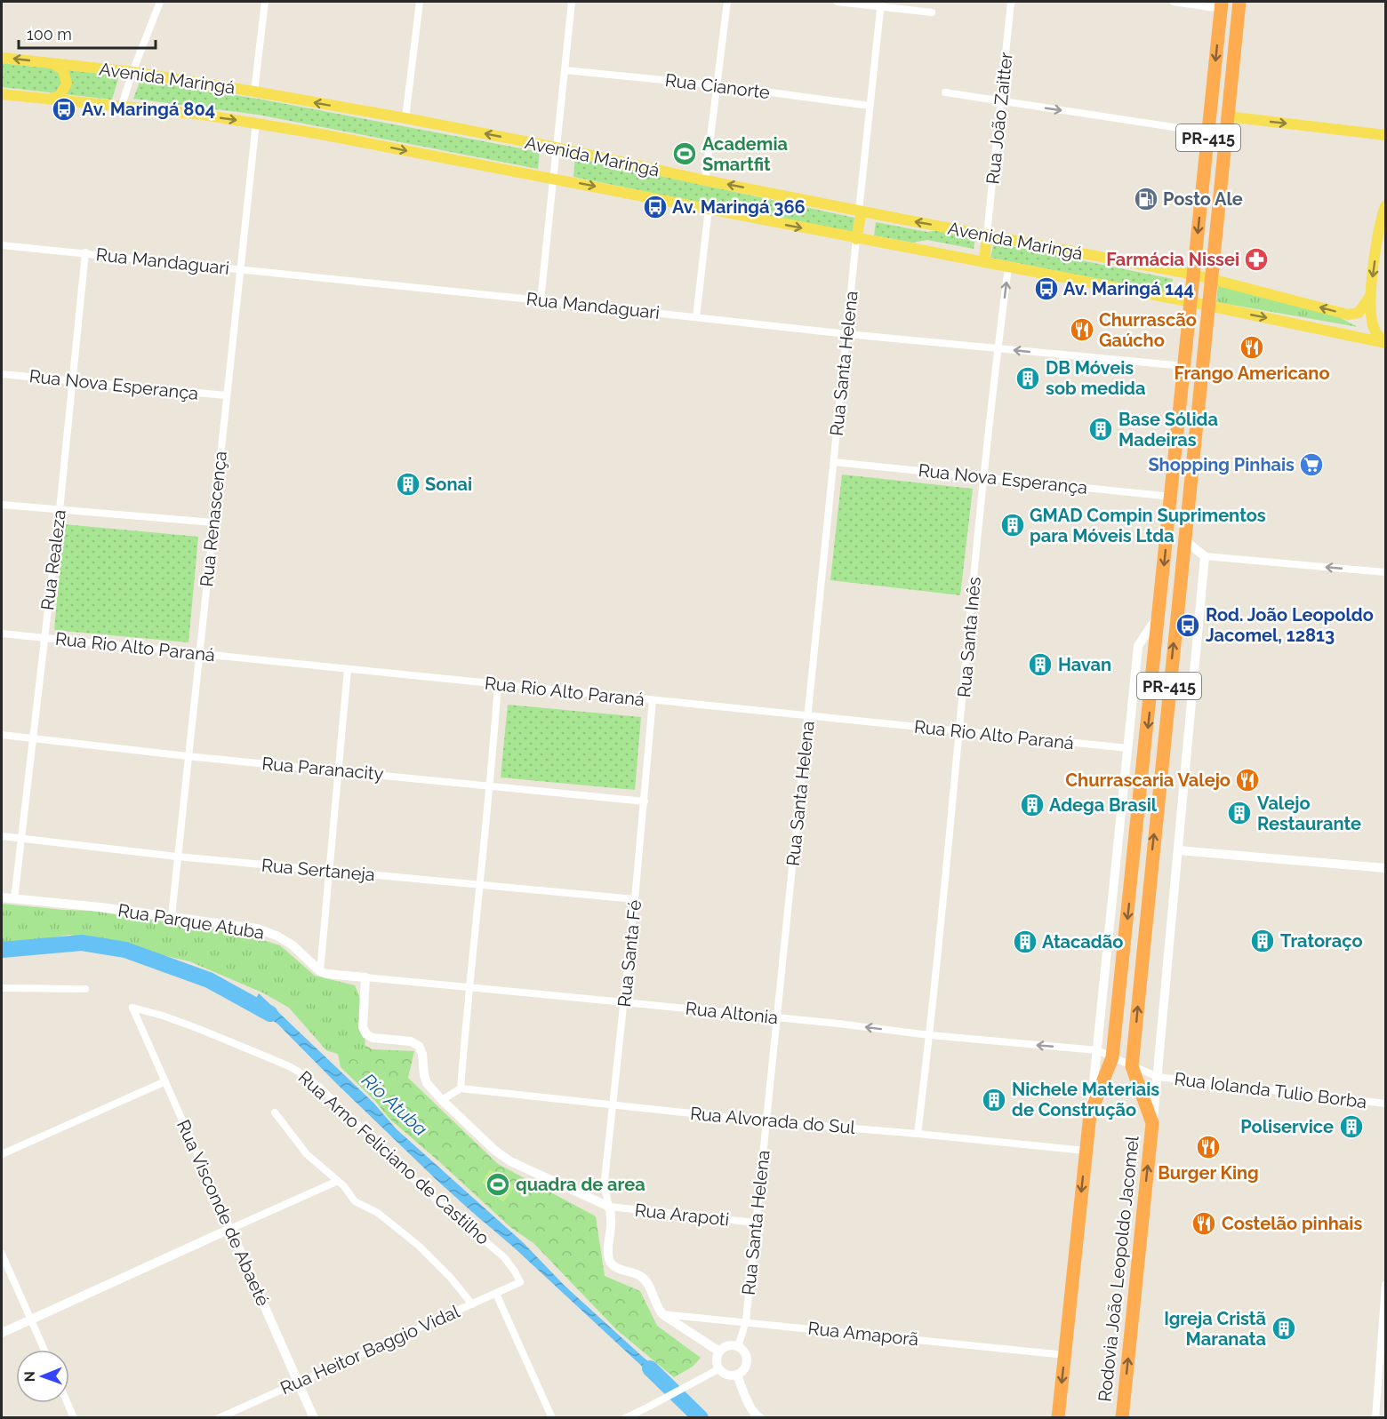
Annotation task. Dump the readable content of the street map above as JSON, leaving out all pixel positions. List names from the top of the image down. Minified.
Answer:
{"streets":{"highway":["PR-415","Rodovia João Leopoldo Jacomel"],"main road":["Avenida Maringá"],"street":["Rua Cianorte","Rua João Zaitter","Rua Mandaguari","Rua Santa Helena","Rua Nova Esperança","Rua Renascença","Rua Realeza","Rua Santa Inês","Rua Rio Alto Paraná","Rua Paranacity","Rua Sertaneja","Rua Parque Atuba","Rua Santa Fé","Rua Altonia","Rua Iolanda Tulio Borba","Rua Alvorada do Sul","Rua Arno Feliciano de Castilho","Rua Visconde de Abaeté","Rua Arapoti","Rua Amaporã","Rua Heitor Baggio Vidal"]},"crossings":[["Avenida Maringá","Rua João Zaitter"],["Avenida Maringá","PR-415"],["Avenida Maringá","Rua Santa Helena"],["Avenida Maringá","Rua Renascença"],["Avenida Maringá","Rua Santa Inês"],["Avenida Maringá","Rodovia João Leopoldo Jacomel"],["PR-415","Rua Mandaguari"],["PR-415","Rua Nova Esperança"],["PR-415","Rua Iolanda Tulio Borba"],["Rua Mandaguari","Rua Santa Helena"],["Rua Mandaguari","Rua Renascença"],["Rua Mandaguari","Rua Realeza"],["Rua Mandaguari","Rua Santa Inês"],["Rua Santa Helena","Rua Nova Esperança"],["Rua Santa Helena","Rua Rio Alto Paraná"],["Rua Santa Helena","Rua Altonia"],["Rua Santa Helena","Rua Alvorada do Sul"],["Rua Santa Helena","Rua Arapoti"],["Rua Santa Helena","Rua Amaporã"],["Rua Nova Esperança","Rua Renascença"],["Rua Nova Esperança","Rua Realeza"],["Rua Nova Esperança","Rua Santa Inês"],["Rua Renascença","Rua Rio Alto Paraná"],["Rua Renascença","Rua Paranacity"],["Rua Renascença","Rua Sertaneja"],["Rua Renascença","Rua Parque Atuba"],["Rua Realeza","Rua Rio Alto Paraná"],["Rua Realeza","Rua Paranacity"],["Rua Realeza","Rua Sertaneja"],["Rua Realeza","Rua Parque Atuba"],["Rua Santa Inês","Rua Rio Alto Paraná"],["Rua Santa Inês","Rua Altonia"],["Rua Santa Inês","Rua Alvorada do Sul"],["Rua Rio Alto Paraná","Rua Santa Fé"],["Rua Paranacity","Rua Santa Fé"],["Rua Sertaneja","Rua Santa Fé"],["Rua Santa Fé","Rua Altonia"],["Rua Santa Fé","Rua Alvorada do Sul"],["Rua Santa Fé","Rua Arapoti"],["Rua Altonia","Rua Iolanda Tulio Borba"],["Rua Iolanda Tulio Borba","Rodovia João Leopoldo Jacomel"],["Rua Arno Feliciano de Castilho","Rua Visconde de Abaeté"],["Rua Arno Feliciano de Castilho","Rua Heitor Baggio Vidal"],["Rua Visconde de Abaeté","Rua Heitor Baggio Vidal"]],"one_way":["Rua Altonia"],"water":["Rio Atuba"],"places":{"bus stop":["Av. Maringá 804","Av. Maringá 366","Av. Maringá 144","Rod. João Leopoldo Jacomel, 12813"],"sports":["Academia Smartfit","quadra de area"],"fuel station":["Posto Ale"],"pharmacy":["Farmácia Nissei"],"restaurant":["Churrascão Gaúcho","Frango Americano","Churrascaria Valejo","Burger King","Costelão pinhais"],"building":["DB Móveis sob medida","Base Sólida Madeiras","Sonai","GMAD Compin Suprimentos para Móveis Ltda","Havan","Adega Brasil","Valejo Restaurante","Tratoraço","Atacadão","Nichele Materiais de Construção","Poliservice","Igreja Cristã Maranata"],"supermarket":["Shopping Pinhais"]},"scale_bar":"100 m","north":"left"}
